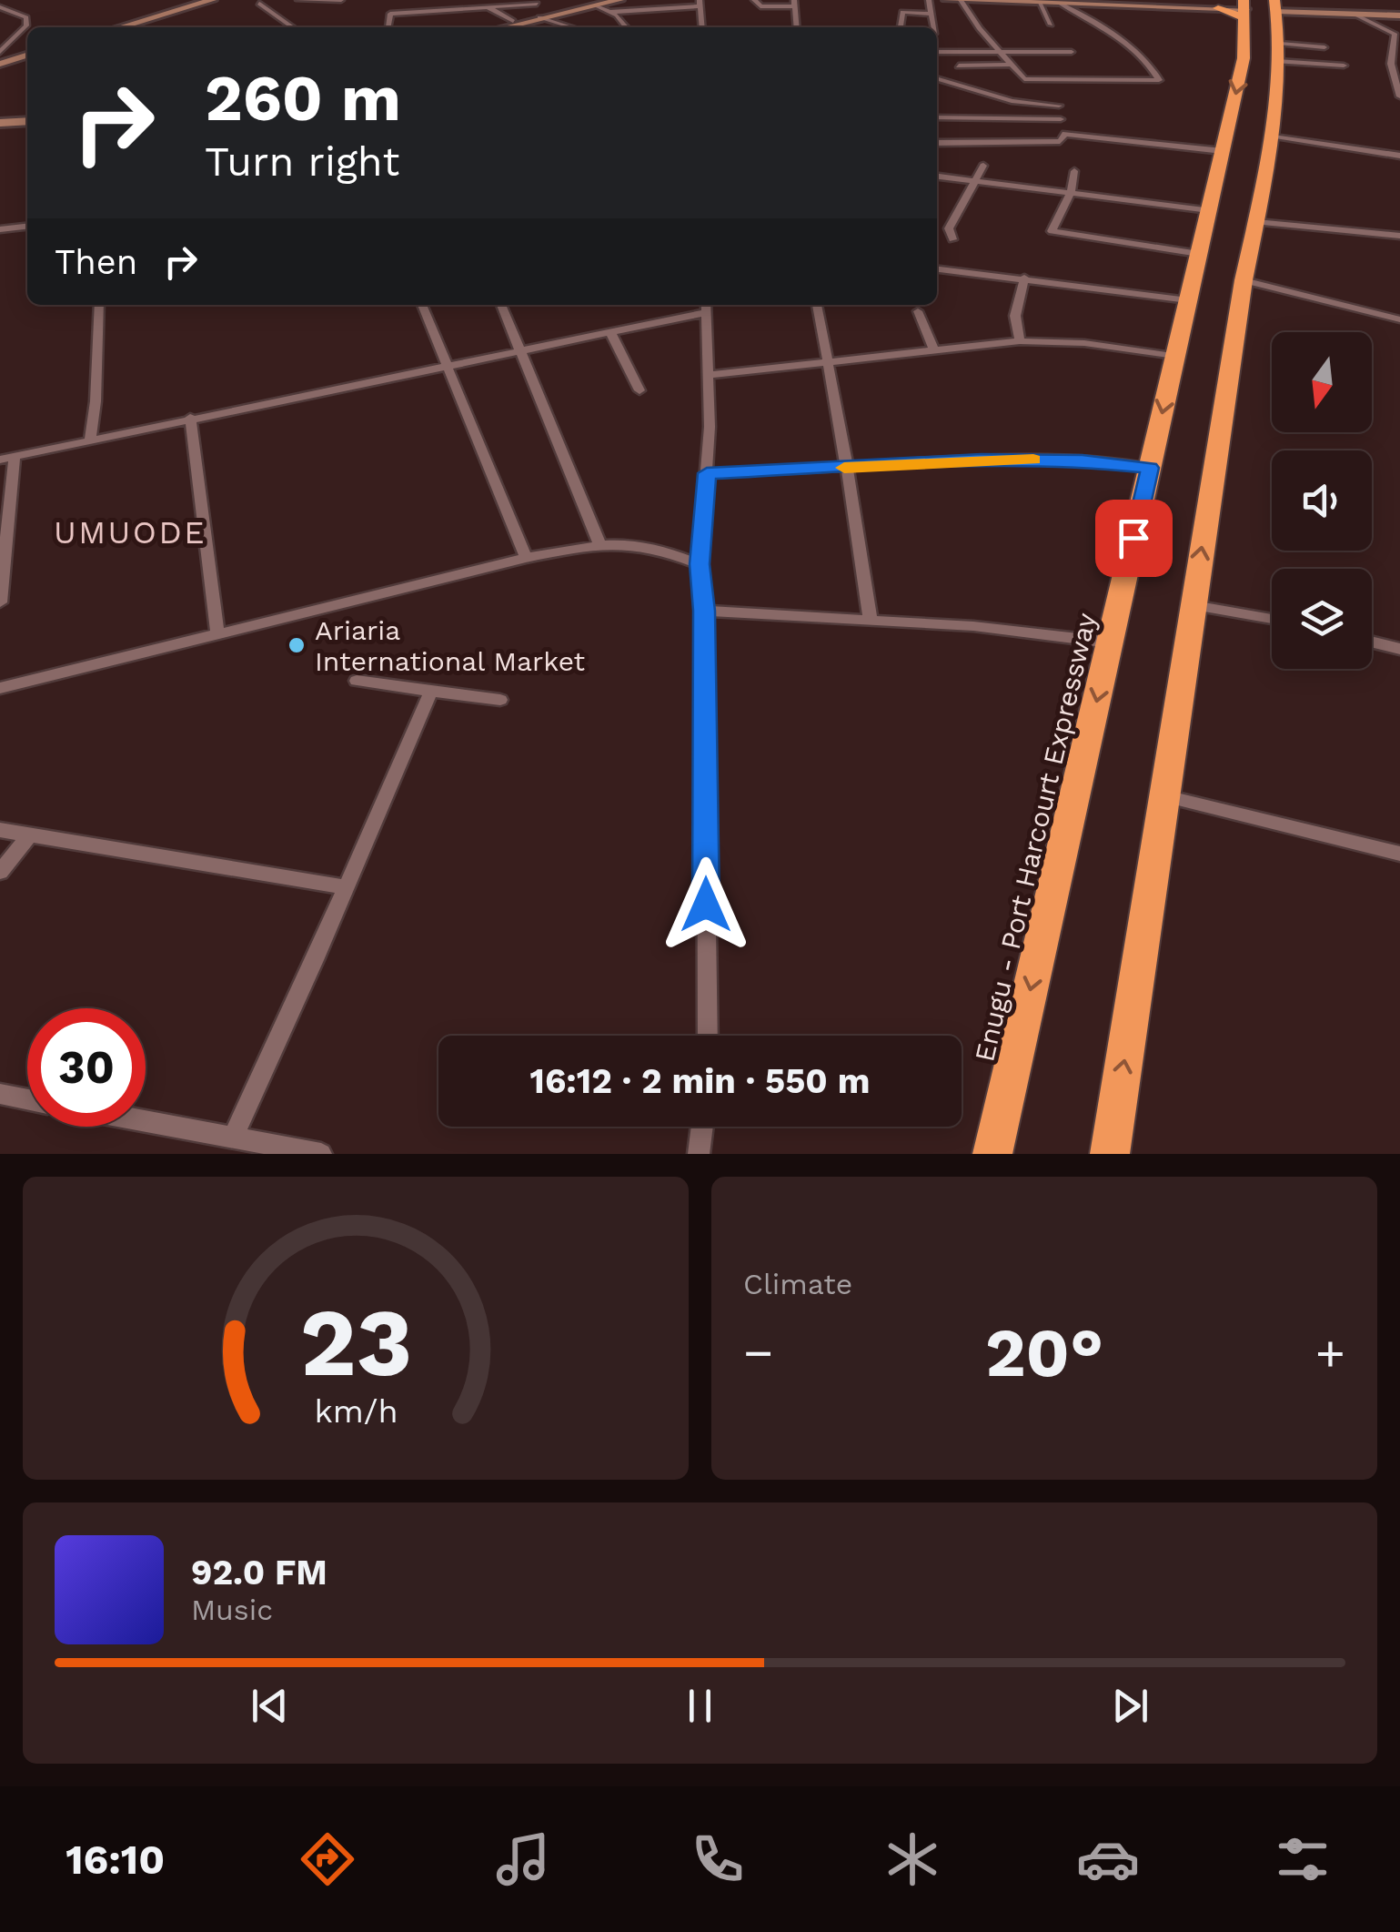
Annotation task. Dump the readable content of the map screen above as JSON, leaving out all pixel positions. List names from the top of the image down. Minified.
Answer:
{"streets":{"highway":["Enugu - Port Harcourt Expressway"]},"districts":["UMUODE"],"places":["Ariaria International Market"],"north":"bottom","page":{"turn":["260 m","Turn right"],"then":"Then","limit":"30","trip":"16:12 · 2 min · 550 m","tile":"Climate","heat":["−","20°","+"],"song":["92.0 FM","Music"],"tabs":"16:10","gauge":["23","km/h"]}}
